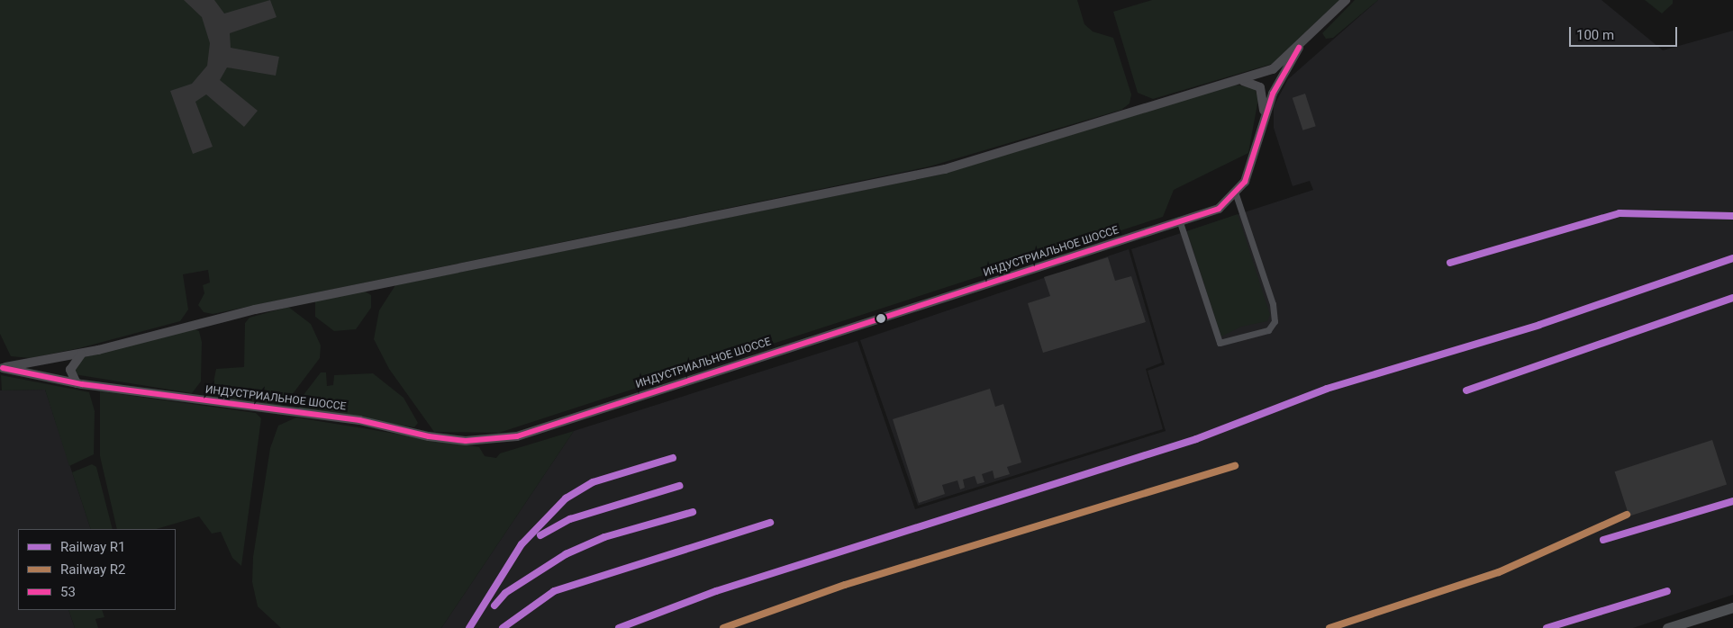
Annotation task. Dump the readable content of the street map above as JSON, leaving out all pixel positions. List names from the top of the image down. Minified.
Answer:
{"streets":{"main road":["ИНДУСТРИАЛЬНОЕ ШОССЕ"]},"lines":["transit line 53","rail line R1","rail line R2"],"legend":["Railway R1","Railway R2","53"],"scale_bar":"100 m"}
